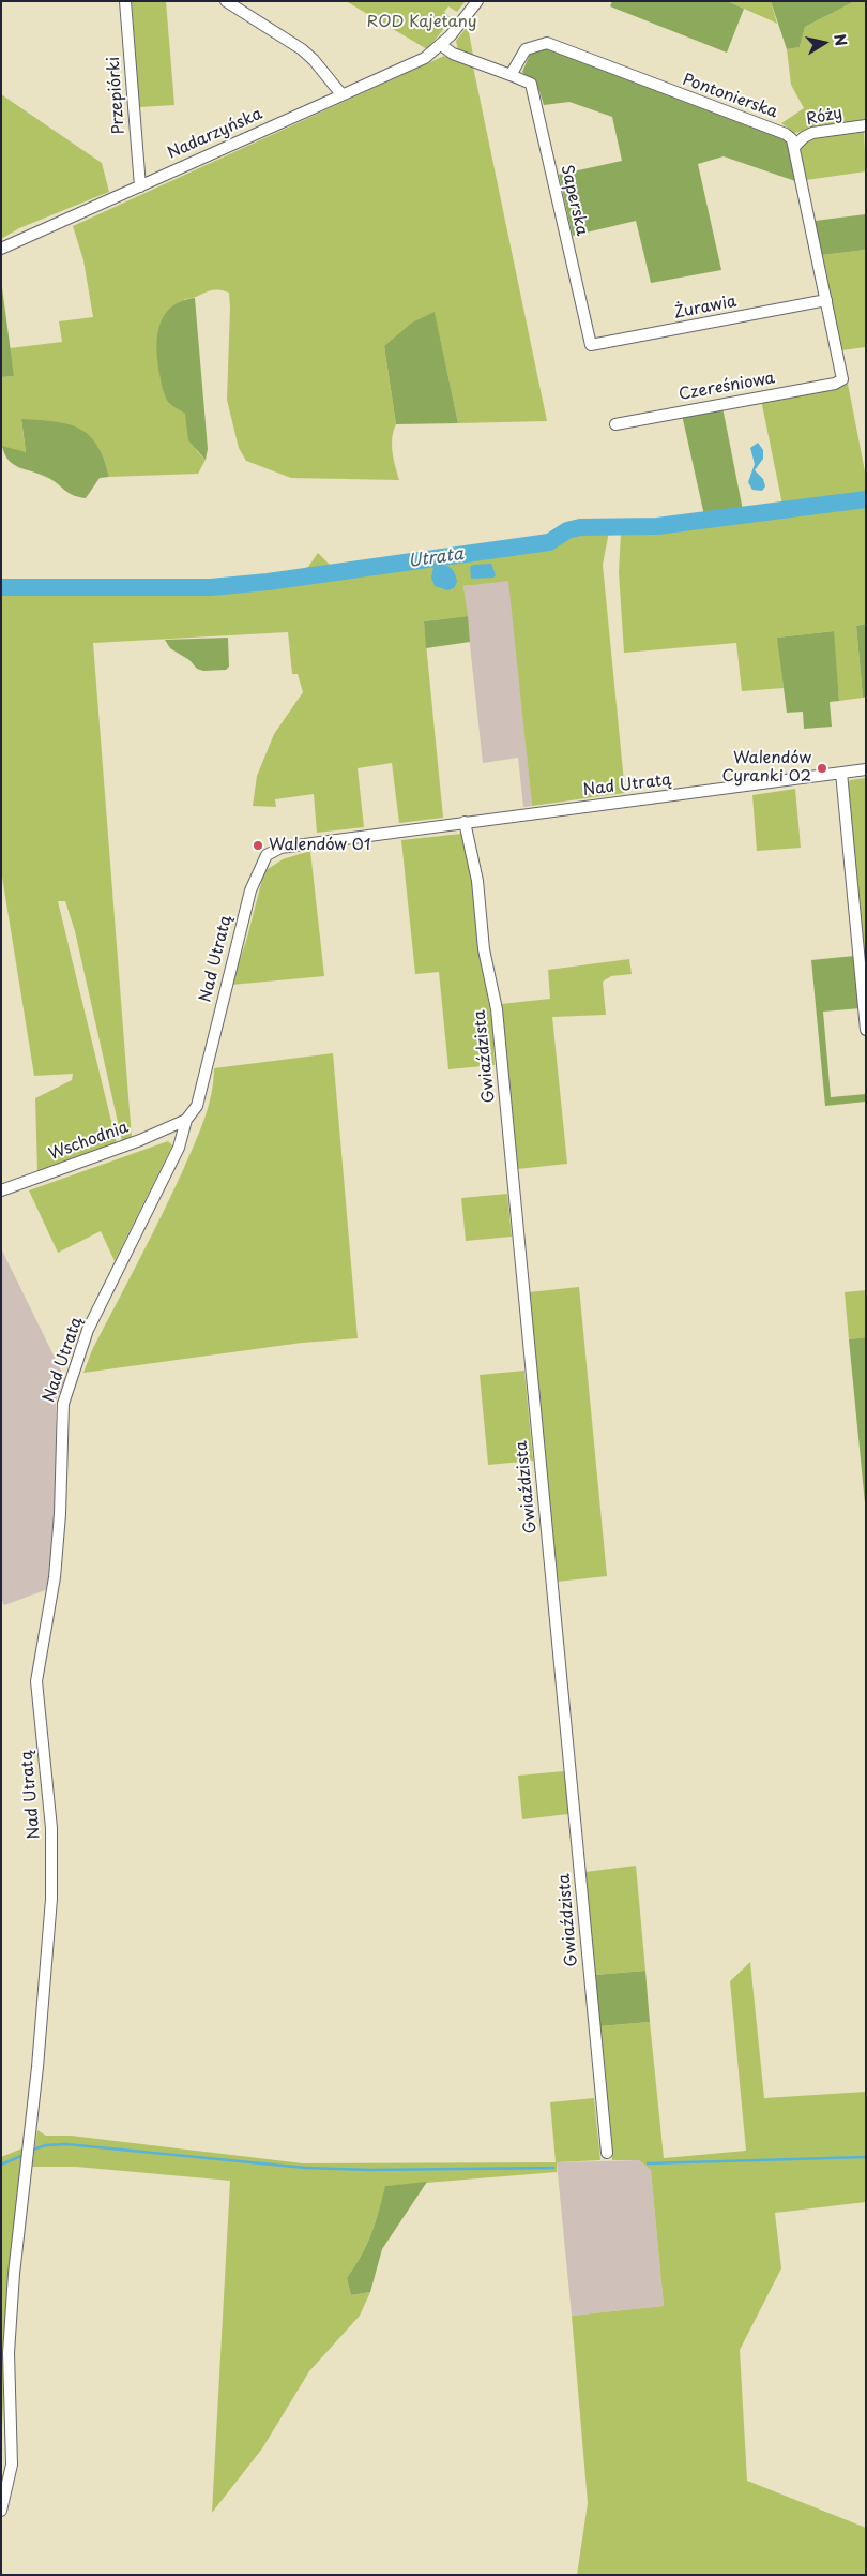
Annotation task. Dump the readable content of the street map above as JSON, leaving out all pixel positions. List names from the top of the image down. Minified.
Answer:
{"streets":{"street":["Przepiórki","Pontonierska","Róży","Nadarzyńska","Saperska","Żurawia","Czereśniowa","Nad Utratą","Gwiaździsta","Wschodnia"]},"crossings":[["Przepiórki","Nadarzyńska"],["Pontonierska","Róży"],["Pontonierska","Saperska"],["Saperska","Żurawia"],["Żurawia","Czereśniowa"],["Nad Utratą","Gwiaździsta"],["Nad Utratą","Wschodnia"]],"water":["Utrata"],"parks":["ROD Kajetany"],"places":["Walendów Cyranki 02","Walendów 01"],"north":"right"}
